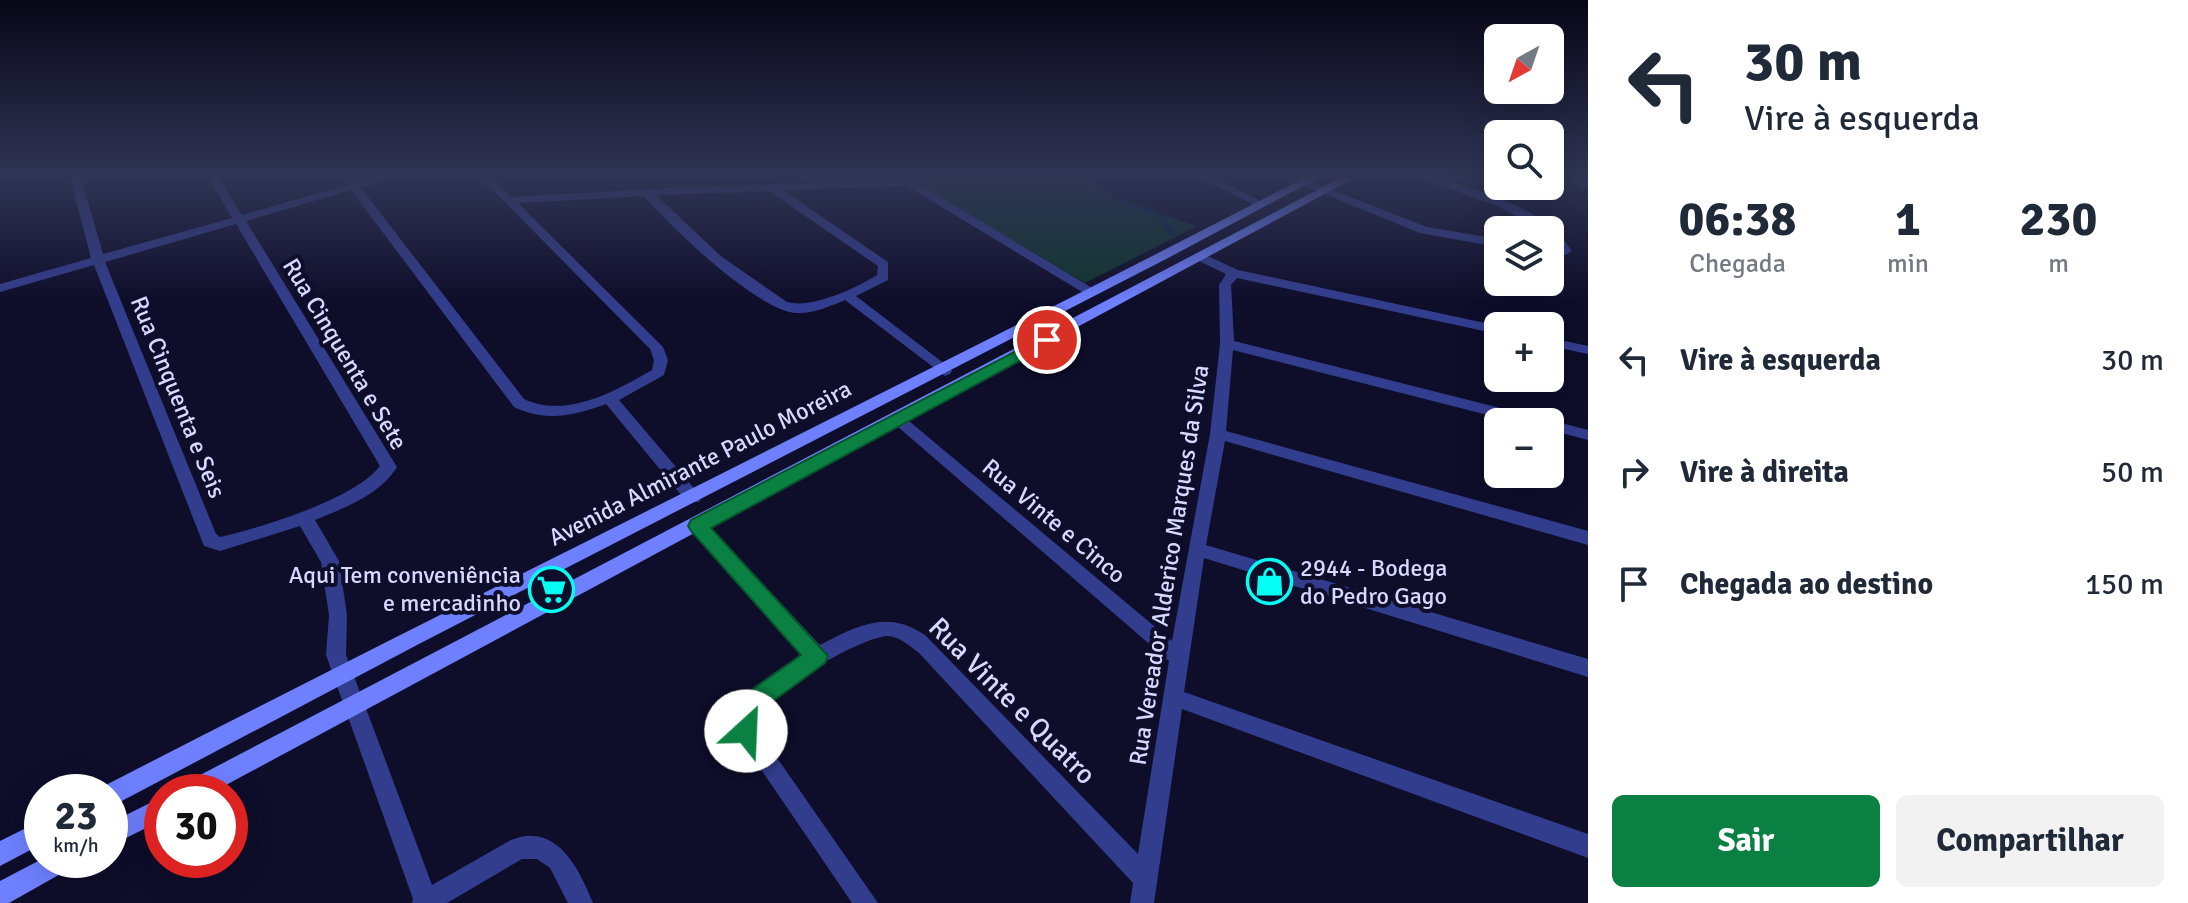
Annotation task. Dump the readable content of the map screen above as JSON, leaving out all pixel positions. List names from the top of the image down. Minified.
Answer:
{"streets":{"main road":["Avenida Almirante Paulo Moreira"],"street":["Rua Cinquenta e Sete","Rua Cinquenta e Seis","Rua Vinte e Cinco","Rua Vereador Alderico Marques da Silva","Rua Vinte e Quatro"]},"crossings":[["Rua Cinquenta e Sete","Rua Cinquenta e Seis"],["Avenida Almirante Paulo Moreira","Rua Vinte e Cinco"],["Rua Vinte e Cinco","Rua Vereador Alderico Marques da Silva"],["Rua Vereador Alderico Marques da Silva","Rua Vinte e Quatro"]],"places":{"shop":["2944 - Bodega do Pedro Gago"],"supermarket":["Aqui Tem conveniência e mercadinho"]},"north":"bottom left","page":{"turn":["30 m","Vire à esquerda"],"map_buttons":["+","−"],"eta":["06:38","Chegada","1","min","230","m"],"list":[{"name":"Vire à esquerda","value":"30 m"},{"name":"Vire à direita","value":"50 m"},{"name":"Chegada ao destino","value":"150 m"}],"speed":"23 km/h","limit":"30","buttons":["Sair","Compartilhar"]}}
